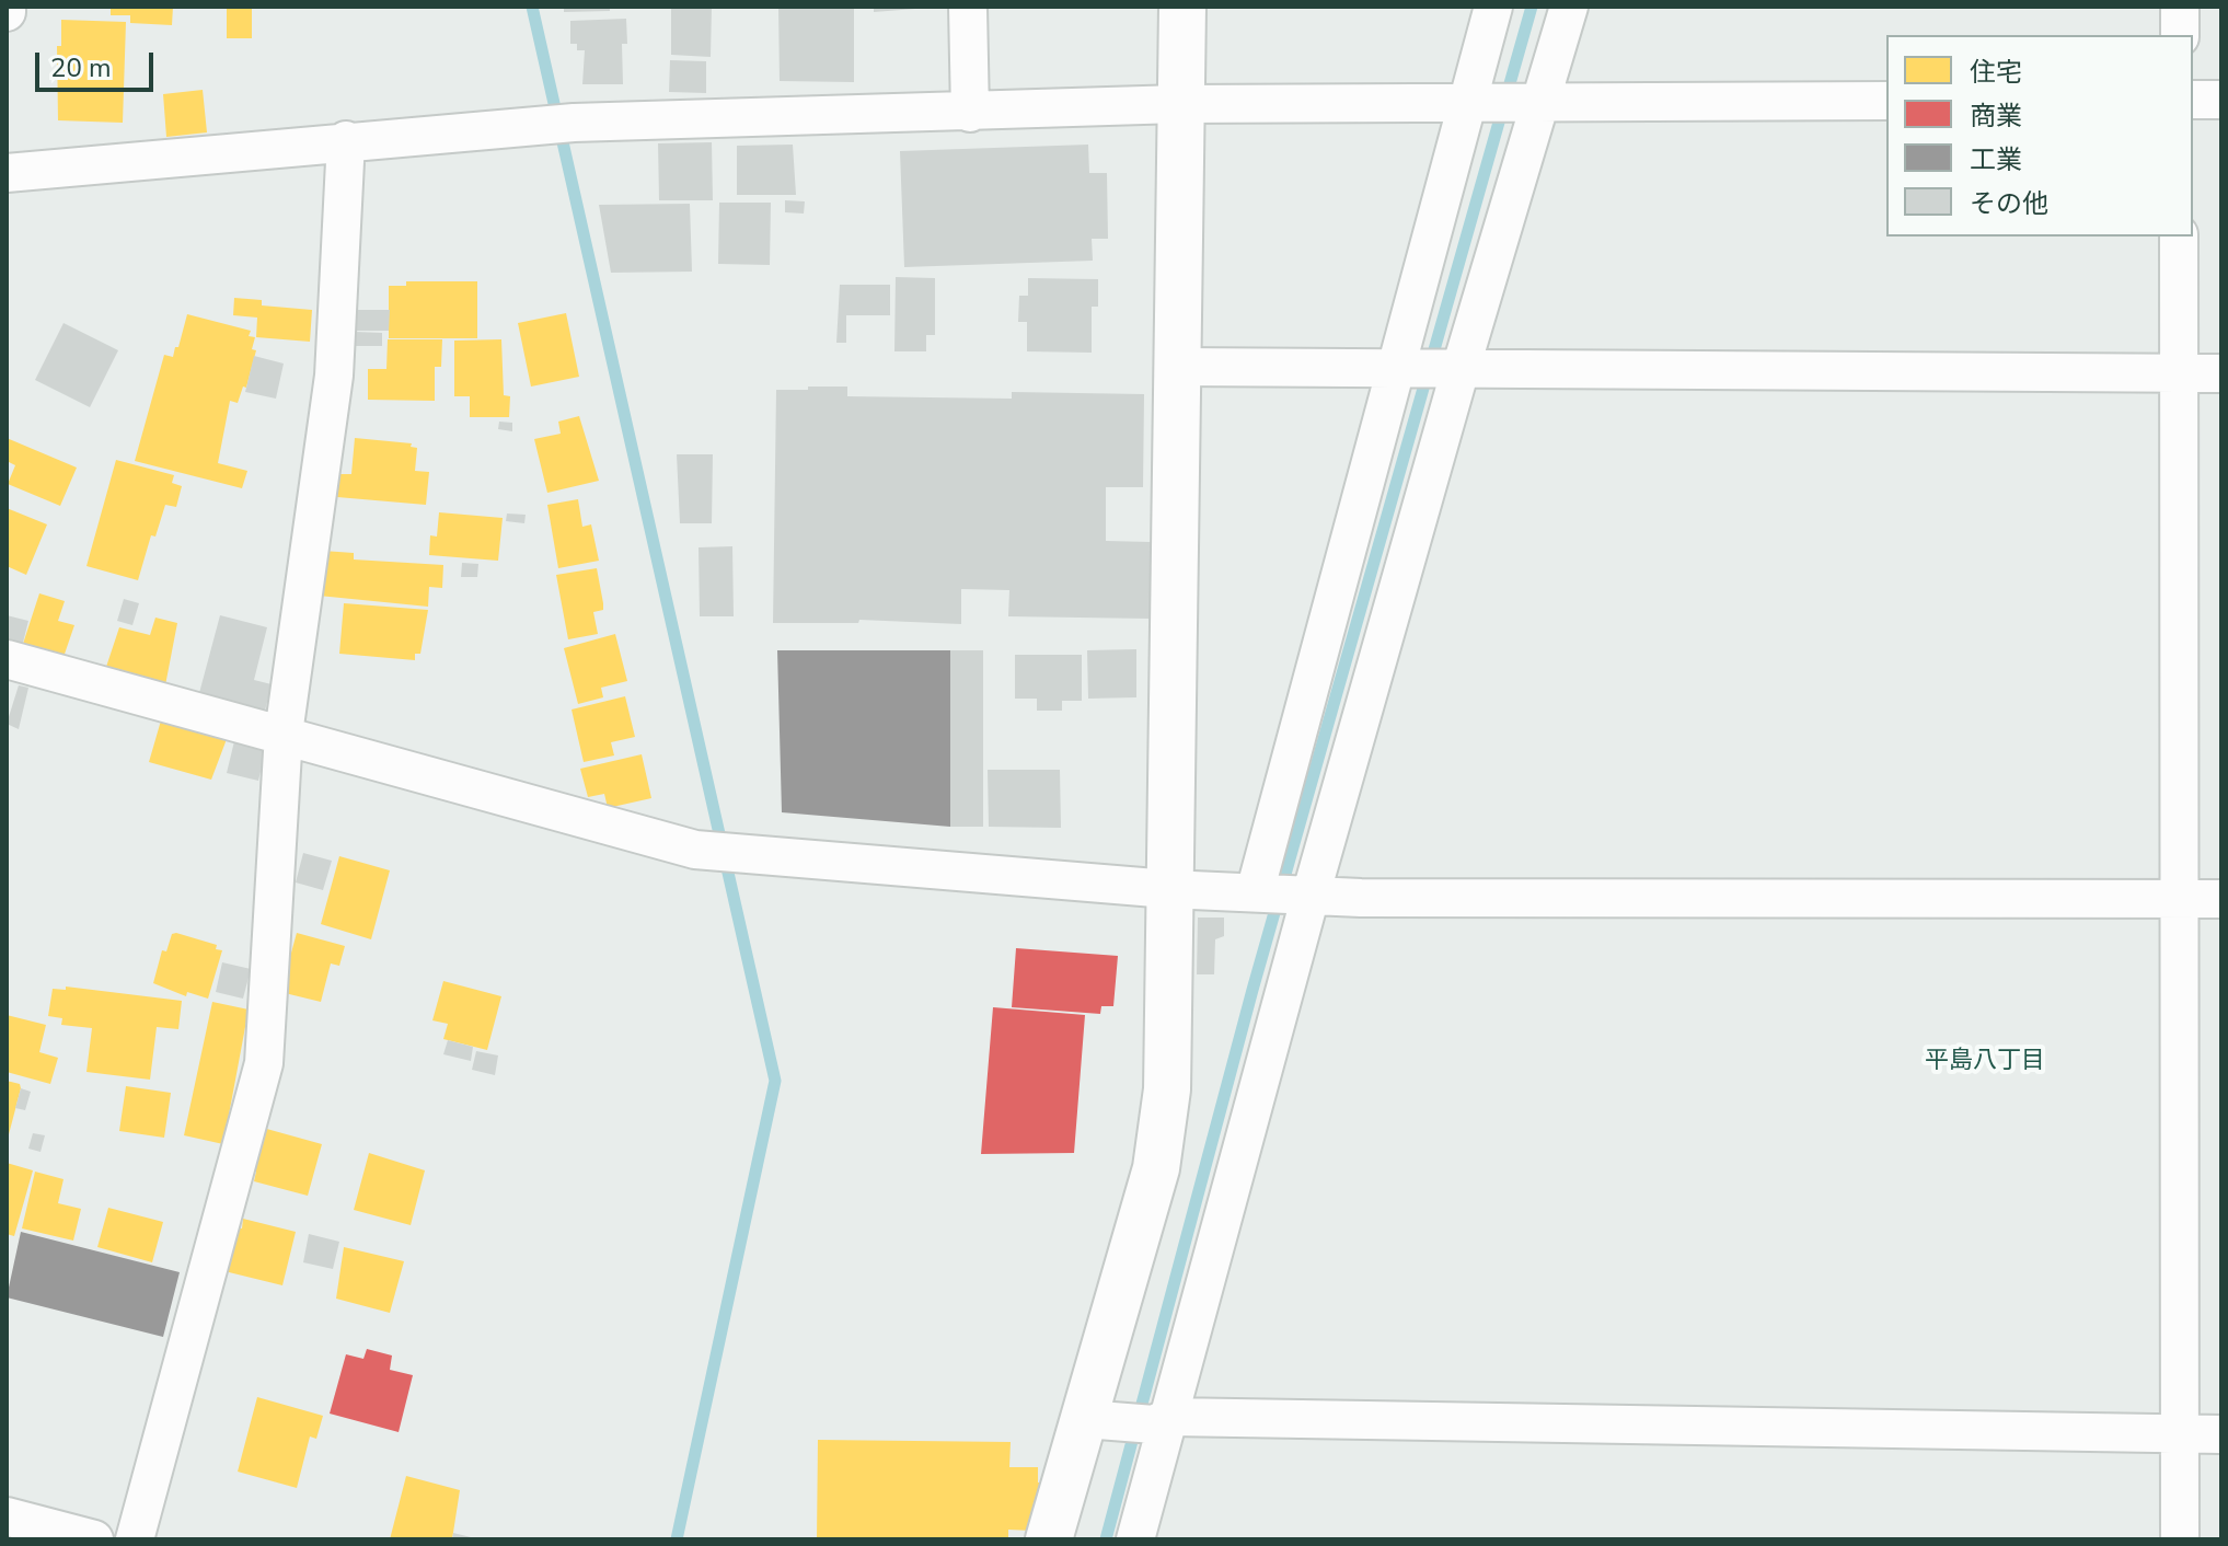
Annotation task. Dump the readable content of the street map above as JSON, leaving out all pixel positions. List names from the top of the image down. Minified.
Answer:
{"districts":["平島八丁目"],"legend":["住宅","商業","工業","その他"],"scale_bar":"20 m"}
